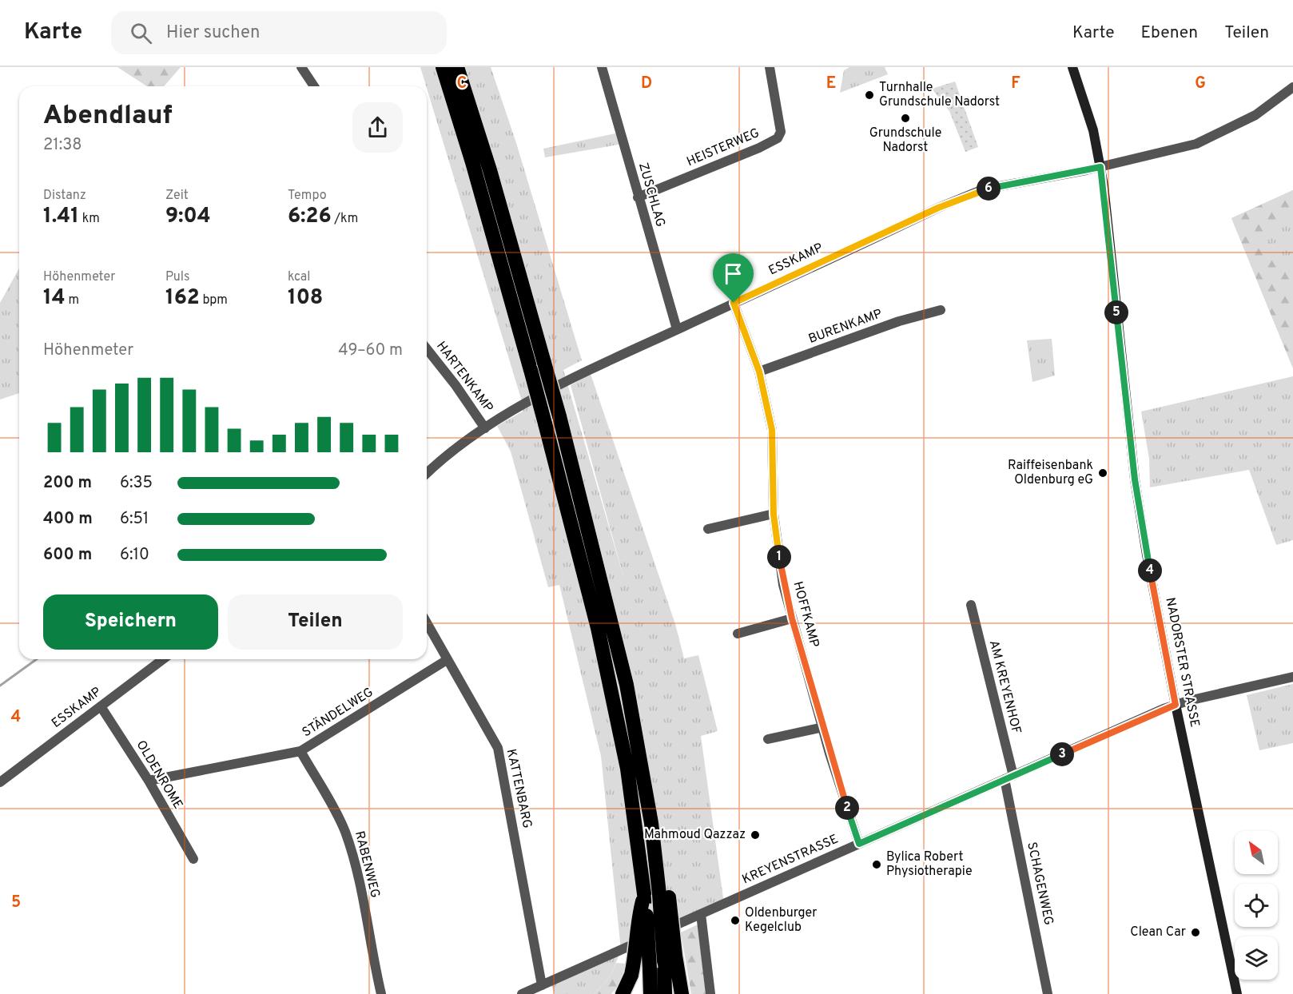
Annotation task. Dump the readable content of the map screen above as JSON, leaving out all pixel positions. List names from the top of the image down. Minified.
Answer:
{"streets":{"street":["HEISTERWEG","ZUSCHLAG","ESSKAMP","BURENKAMP","HARTENKAMP","HOFFKAMP","NADORSTER STRASSE","AM KREYENHOF","STÄNDELWEG","OLDENROME","KATTENBARG","KREYENSTRASSE","RABENWEG","SCHAGENWEG"]},"crossings":[["HEISTERWEG","ZUSCHLAG"],["ZUSCHLAG","ESSKAMP"],["ESSKAMP","HARTENKAMP"],["ESSKAMP","HOFFKAMP"],["ESSKAMP","NADORSTER STRASSE"],["ESSKAMP","OLDENROME"],["BURENKAMP","HOFFKAMP"],["HOFFKAMP","KREYENSTRASSE"],["NADORSTER STRASSE","KREYENSTRASSE"],["AM KREYENHOF","KREYENSTRASSE"],["AM KREYENHOF","SCHAGENWEG"],["STÄNDELWEG","OLDENROME"],["STÄNDELWEG","KATTENBARG"],["STÄNDELWEG","RABENWEG"],["KATTENBARG","KREYENSTRASSE"],["KREYENSTRASSE","SCHAGENWEG"]],"places":["Turnhalle Grundschule Nadorst","Grundschule Nadorst","Raiffeisenbank Oldenburg eG","Mahmoud Qazzaz","Bylica Robert Physiotherapie","Oldenburger Kegelclub","Clean Car"],"north":"top left","page":{"header":"Karte","search":"Hier suchen","nav":["Karte","Ebenen","Teilen"],"heading":["Abendlauf","21:38"],"stats":[["Distanz","1.41 km"],["Zeit","9:04"],["Tempo","6:26 /km"],["Höhenmeter","14 m"],["Puls","162 bpm"],["kcal","108"]],"pins":["6","5","1","4","3","2"],"chart":["Höhenmeter","49–60 m"],"list":[{"name":"200 m","note":"6:35"},{"name":"400 m","note":"6:51"},{"name":"600 m","note":"6:10"}],"buttons":["Speichern","Teilen"]},"grid":{"columns":["C","D","E","F","G"],"rows":["4","5"]}}
